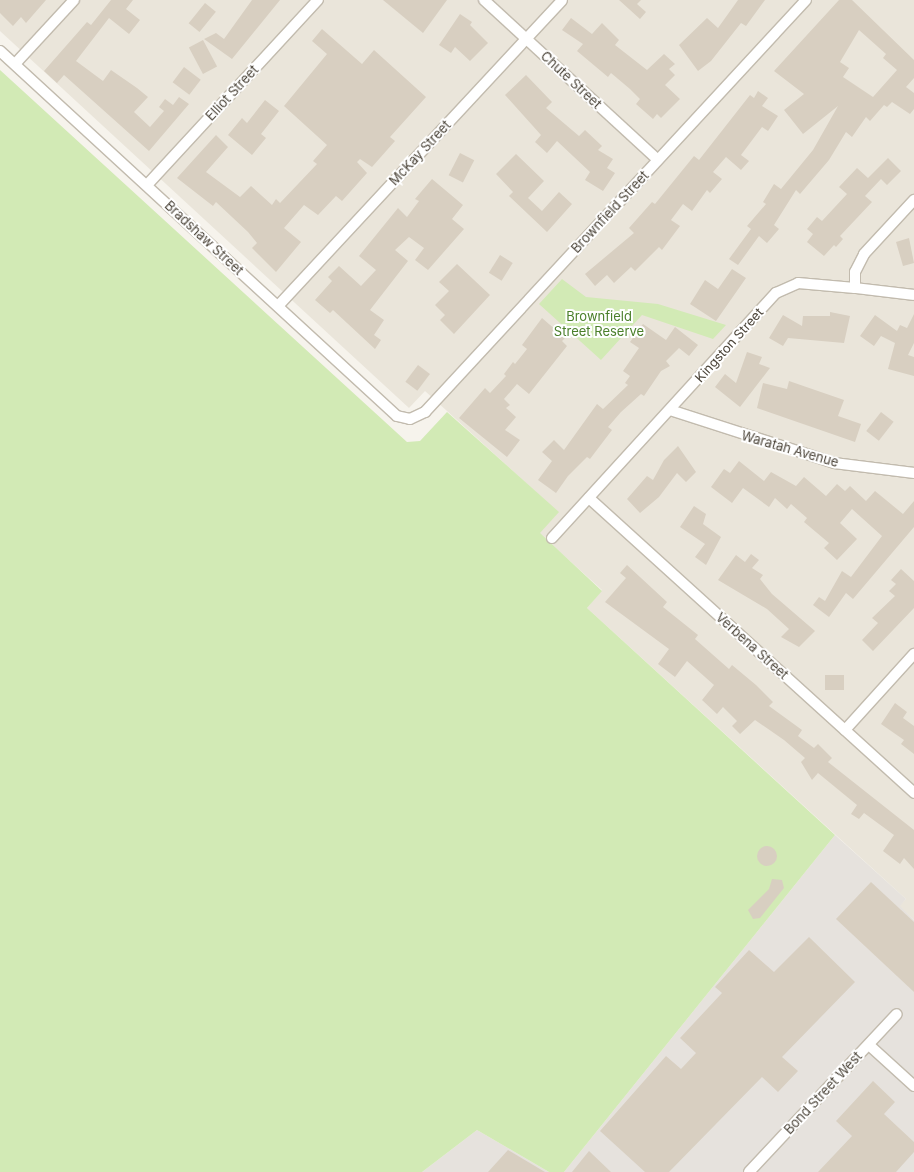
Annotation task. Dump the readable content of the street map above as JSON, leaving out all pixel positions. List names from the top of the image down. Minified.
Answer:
{"streets":{"street":["Chute Street","Elliot Street","McKay Street","Brownfield Street","Bradshaw Street","Kingston Street","Waratah Avenue","Verbena Street","Bond Street West"]},"crossings":[["Chute Street","McKay Street"],["Chute Street","Brownfield Street"],["Elliot Street","Bradshaw Street"],["McKay Street","Bradshaw Street"],["Brownfield Street","Bradshaw Street"],["Kingston Street","Waratah Avenue"],["Kingston Street","Verbena Street"]],"parks":["Brownfield Street Reserve"]}
